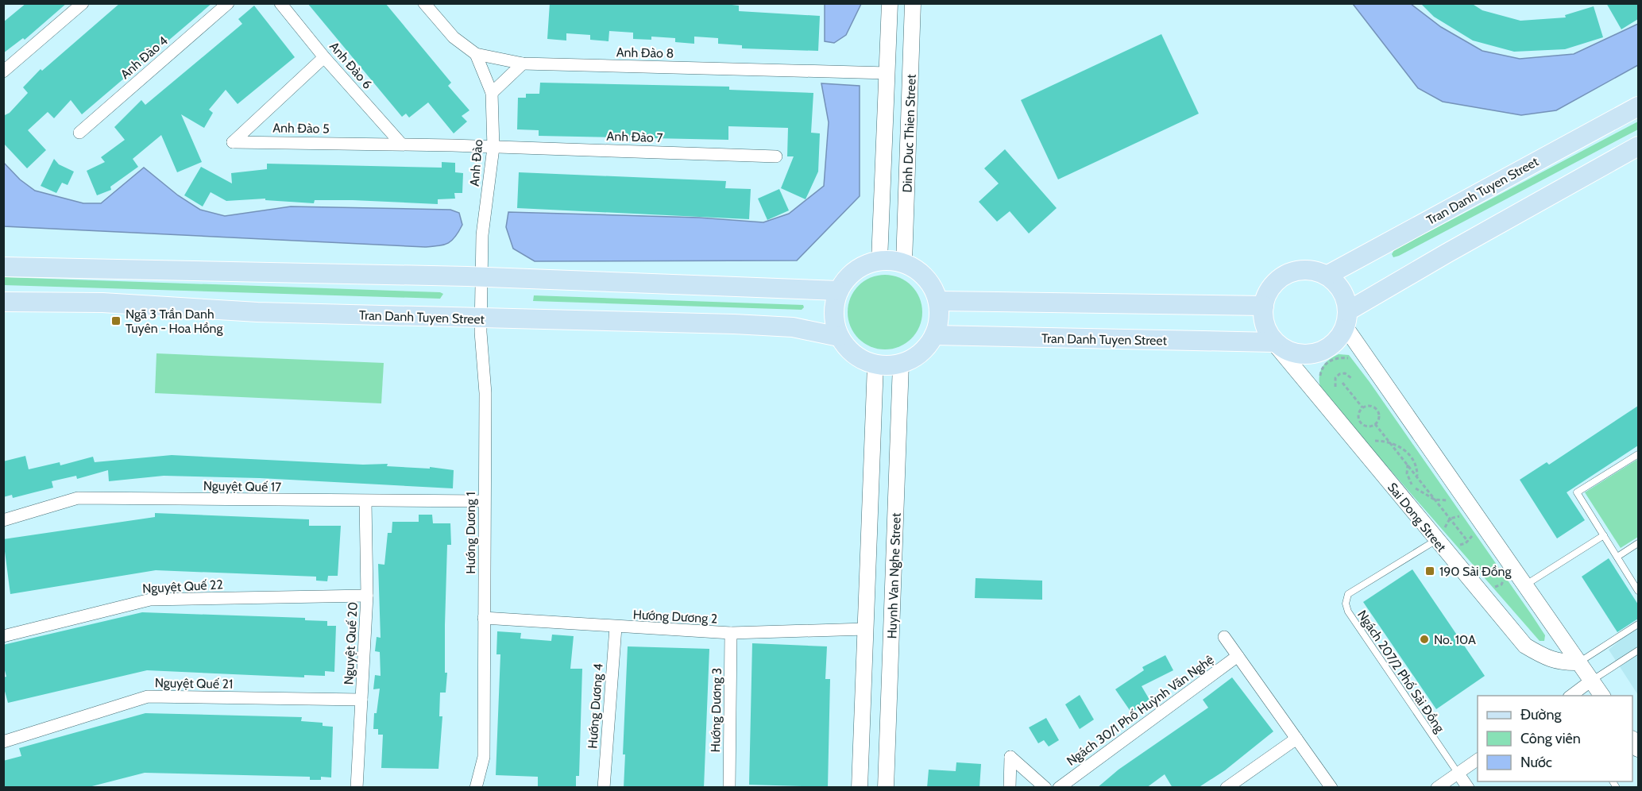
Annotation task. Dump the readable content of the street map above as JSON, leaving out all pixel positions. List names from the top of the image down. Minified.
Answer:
{"streets":{"main road":["Tran Danh Tuyen Street"],"street":["Anh Đào 8","Anh Đào 4","Anh Đào 6","Anh Đào 5","Dinh Duc Thien Street","Anh Đào 7","Anh Đào","Nguyệt Quế 17","Sai Dong Street","Hướng Dương 1","Huynh Van Nghe Street","Nguyệt Quế 22","Hướng Dương 2","Nguyệt Quế 20","Nguyệt Quế 21","Hướng Dương 4","Hướng Dương 3","Ngách 30/1 Phố Huỳnh Văn Nghệ"],"lane":["Ngách 207/2 Phố Sài Đồng"]},"crossings":[["Anh Đào 8","Dinh Duc Thien Street"],["Anh Đào 8","Anh Đào"],["Anh Đào 6","Anh Đào 5"],["Anh Đào 5","Anh Đào 7"],["Anh Đào 5","Anh Đào"],["Dinh Duc Thien Street","Tran Danh Tuyen Street"],["Dinh Duc Thien Street","Huynh Van Nghe Street"],["Anh Đào 7","Anh Đào"],["Anh Đào","Hướng Dương 1"],["Tran Danh Tuyen Street","Sai Dong Street"],["Tran Danh Tuyen Street","Hướng Dương 1"],["Tran Danh Tuyen Street","Huynh Van Nghe Street"],["Nguyệt Quế 17","Hướng Dương 1"],["Nguyệt Quế 17","Nguyệt Quế 20"],["Sai Dong Street","Ngách 207/2 Phố Sài Đồng"],["Hướng Dương 1","Hướng Dương 2"],["Huynh Van Nghe Street","Hướng Dương 2"],["Nguyệt Quế 22","Nguyệt Quế 20"],["Hướng Dương 2","Hướng Dương 4"],["Hướng Dương 2","Hướng Dương 3"],["Nguyệt Quế 20","Nguyệt Quế 21"]],"places":{"transit":["Ngã 3 Trần Danh Tuyên - Hoa Hồng","190 Sài Đồng"],"other":["No. 10A"]},"legend":["Đường","Công viên","Nước"]}
